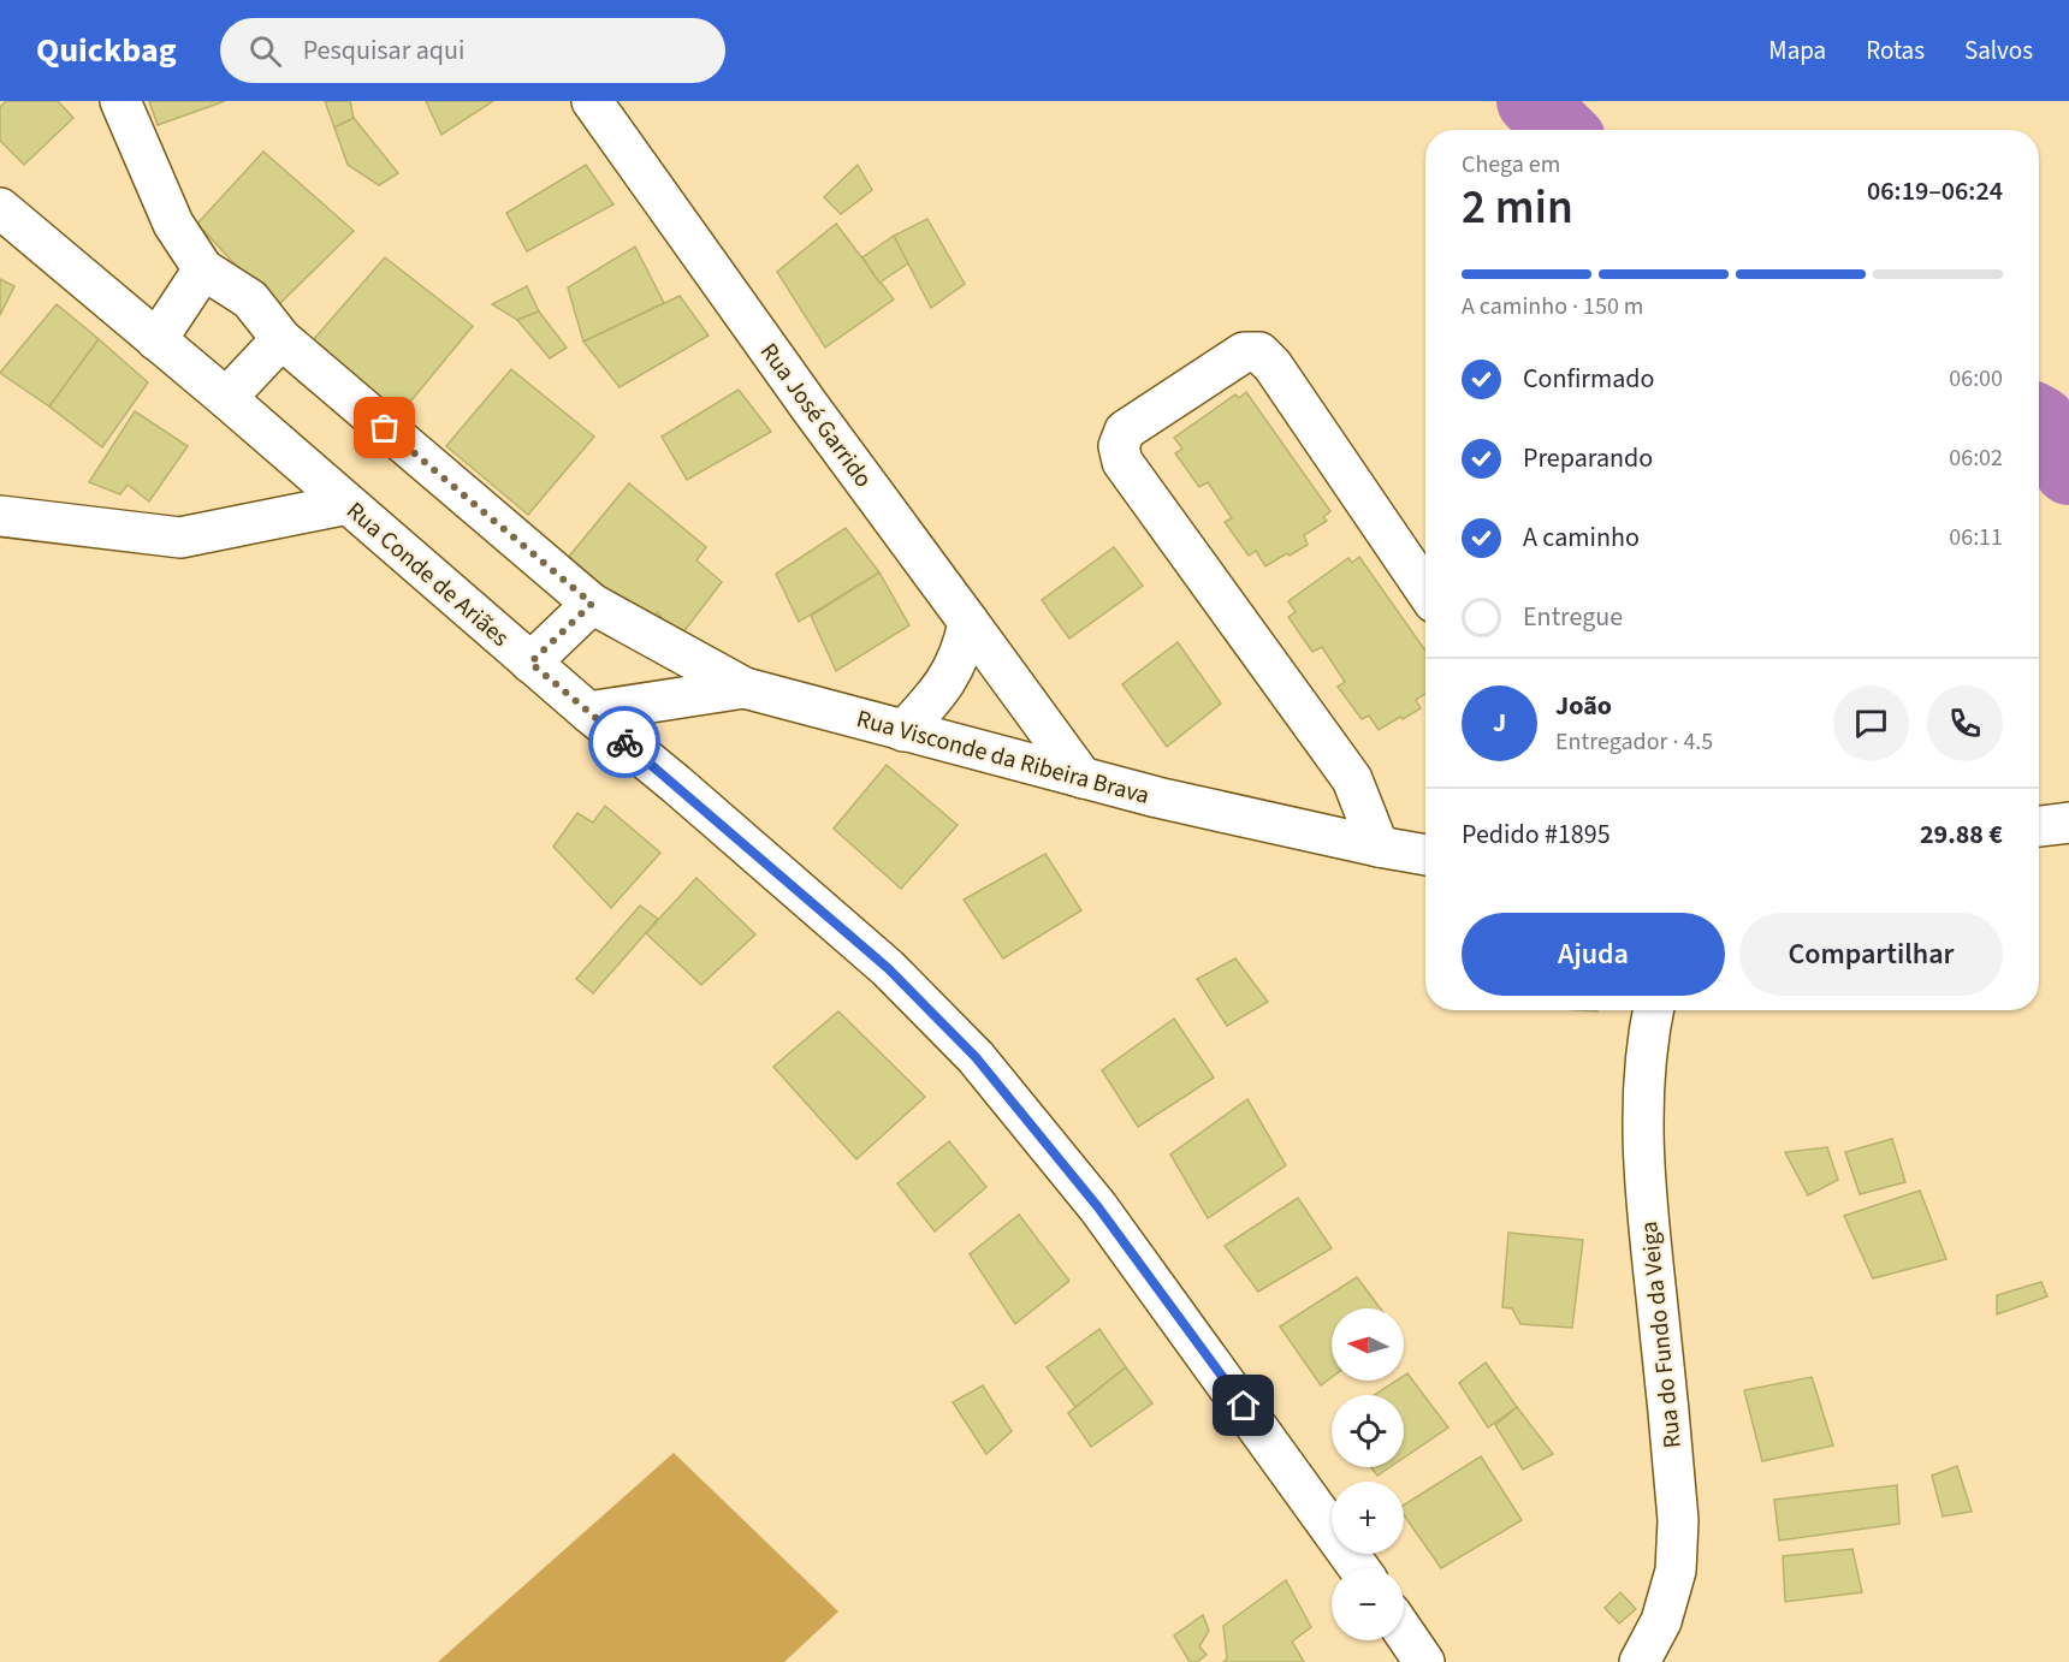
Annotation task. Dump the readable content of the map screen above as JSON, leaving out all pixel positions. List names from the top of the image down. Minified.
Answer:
{"streets":{"street":["Rua José Garrido","Rua Conde de Ariães","Rua Visconde da Ribeira Brava","Rua do Fundo da Veiga"]},"crossings":[["Rua José Garrido","Rua Visconde da Ribeira Brava"]],"north":"left","page":{"header":"Quickbag","search":"Pesquisar aqui","nav":["Mapa","Rotas","Salvos"],"heading":["2 min","Chega em","06:19–06:24"],"panel":["João","Entregador · 4.5","Pedido #1895","29.88 €"],"bar":"A caminho · 150 m","list":[["Confirmado","06:00"],["Preparando","06:02"],["A caminho","06:11"],"Entregue"],"round":"J","buttons":["Ajuda","Compartilhar"],"map_buttons":["+","−"]}}
